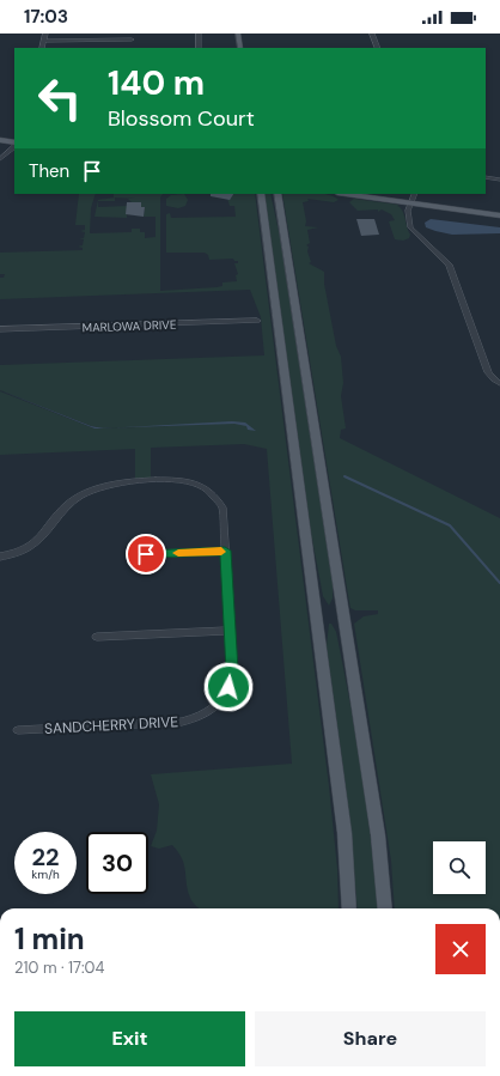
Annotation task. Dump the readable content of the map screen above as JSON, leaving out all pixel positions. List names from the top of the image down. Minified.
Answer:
{"streets":{"street":["MARLOWA DRIVE","SANDCHERRY DRIVE"]},"page":{"status":"17:03","turn":["140 m","Blossom Court"],"then":"Then","speed":"22 km/h","limit":"30","heading":["1 min","210 m · 17:04"],"buttons":["Exit","Share"]}}
